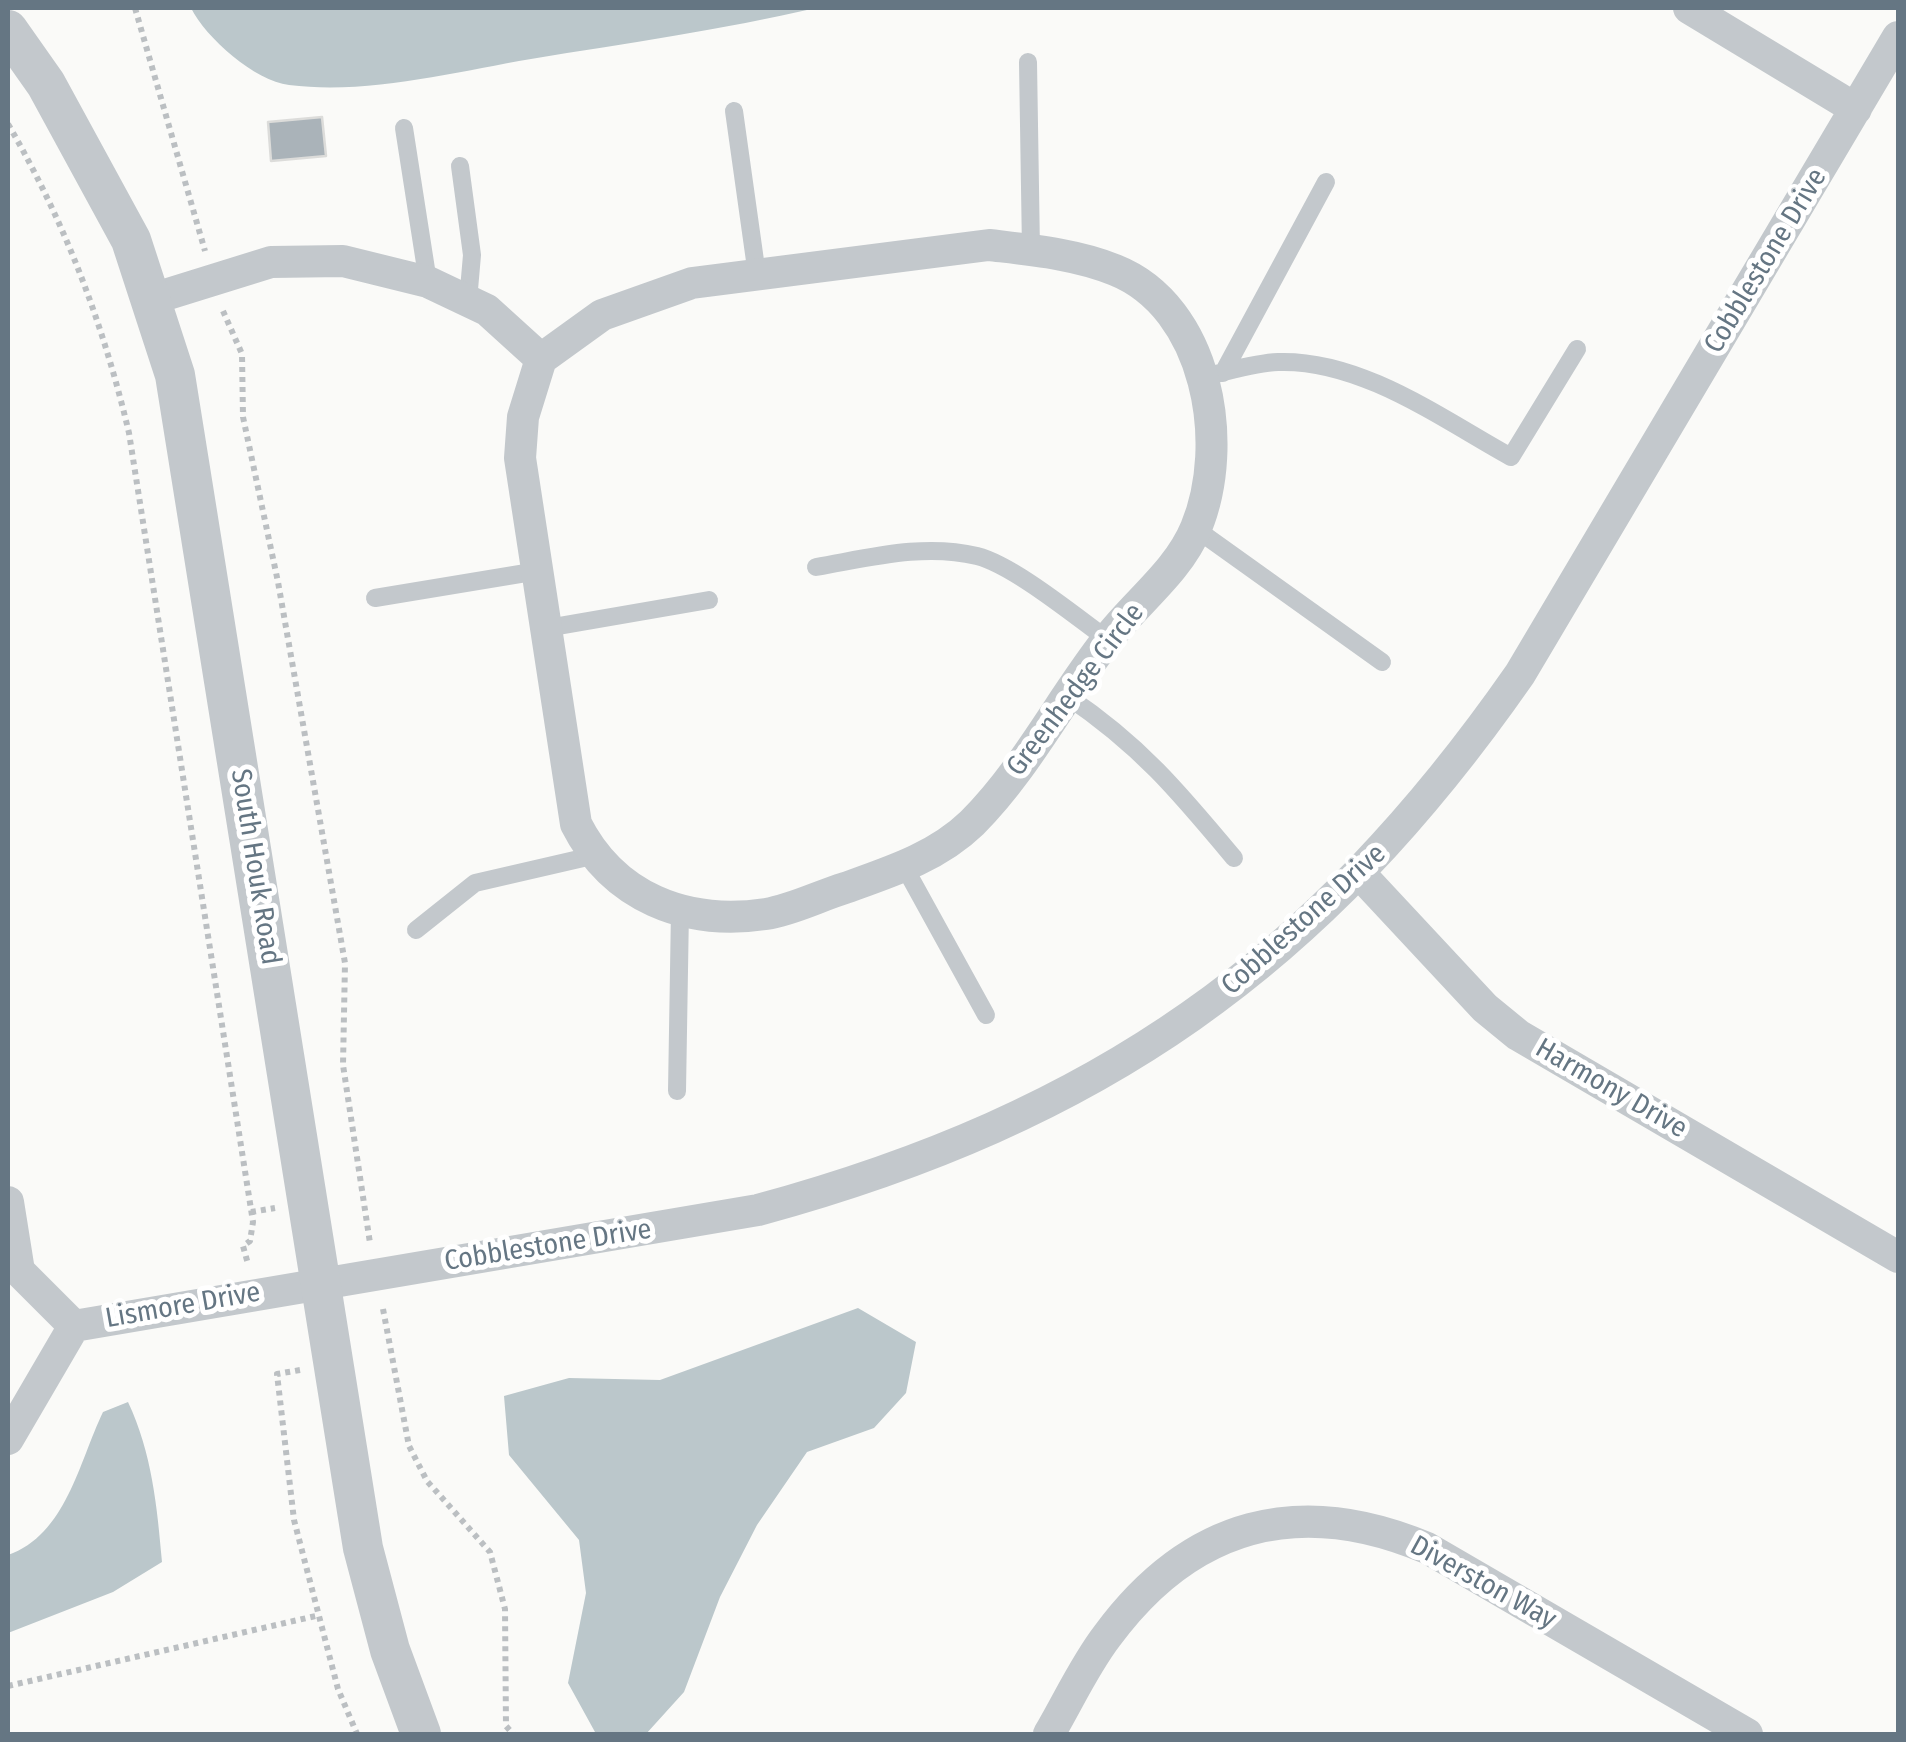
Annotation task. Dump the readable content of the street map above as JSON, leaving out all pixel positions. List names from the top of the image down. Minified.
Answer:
{"streets":{"street":["Cobblestone Drive","Greenhedge Circle","South Houk Road","Harmony Drive","Lismore Drive","Diverston Way"]},"crossings":[["Cobblestone Drive","South Houk Road"],["Cobblestone Drive","Harmony Drive"],["Cobblestone Drive","Lismore Drive"],["South Houk Road","Lismore Drive"]]}
